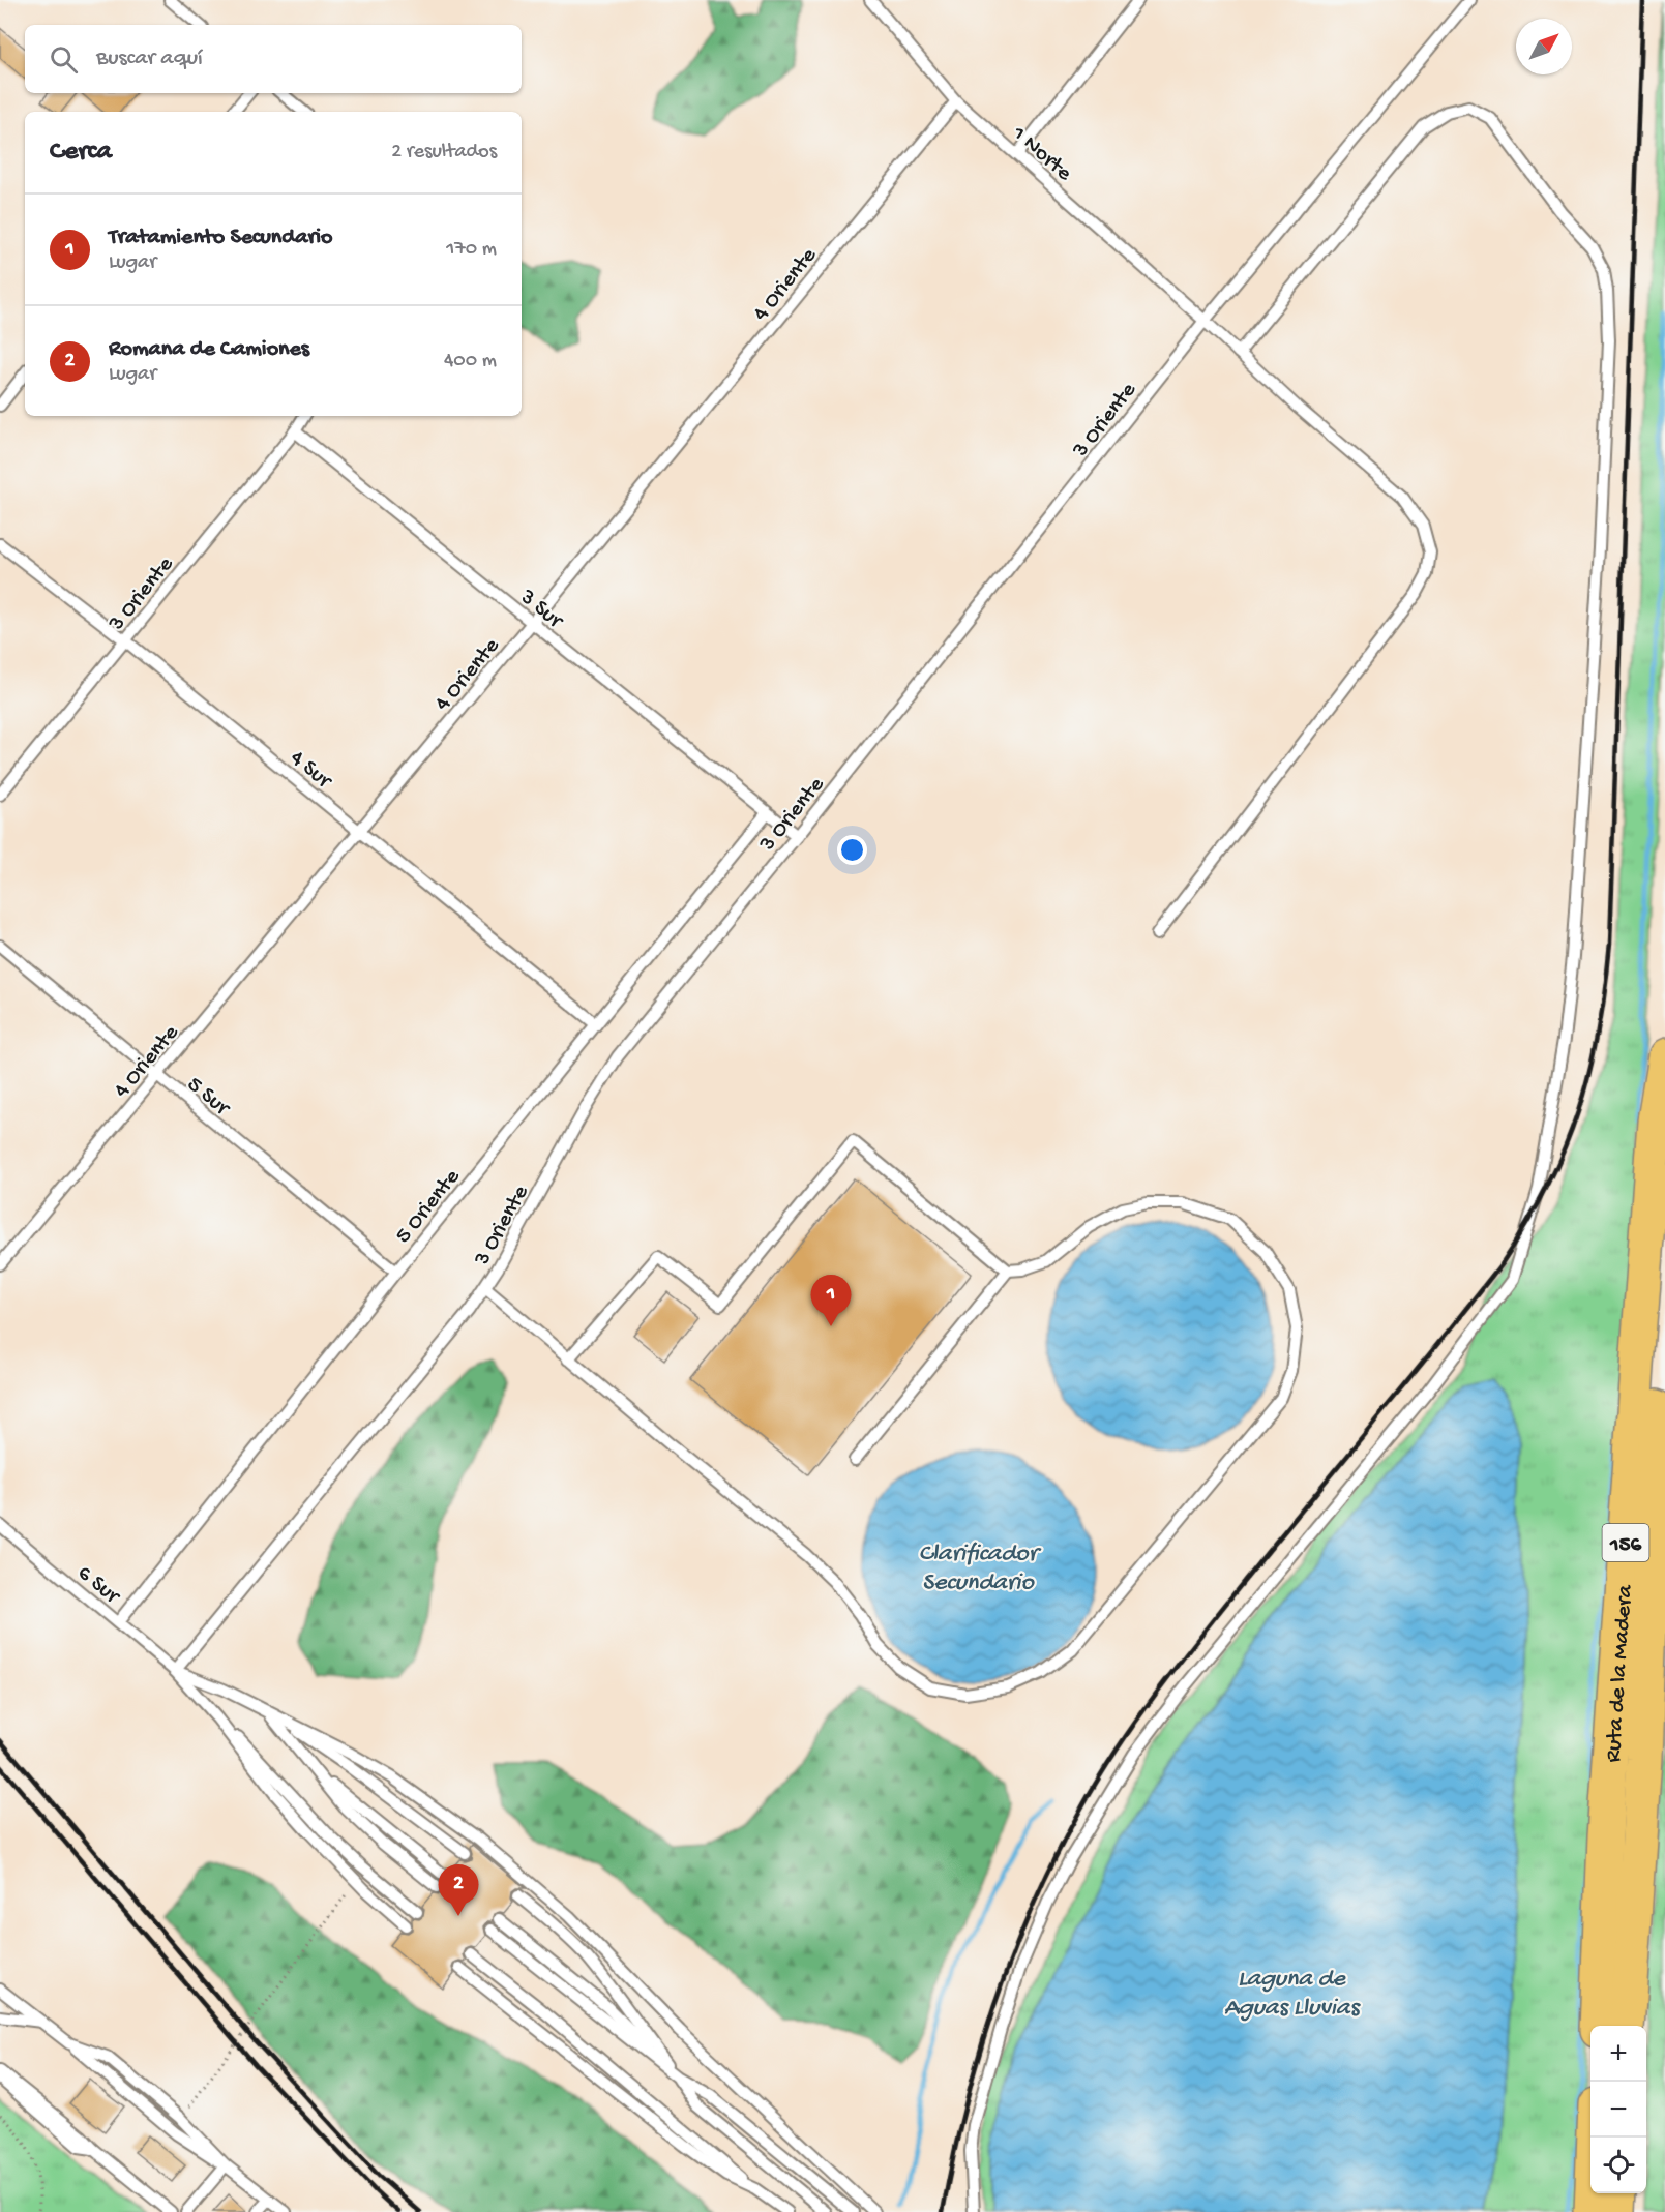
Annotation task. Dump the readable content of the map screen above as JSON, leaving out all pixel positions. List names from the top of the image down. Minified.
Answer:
{"streets":{"highway":["156","Ruta de la Madera"],"lane":["1 Norte","4 Oriente","3 Oriente","3 Sur","4 Sur","5 Sur","5 Oriente","6 Sur"]},"crossings":[["1 Norte","4 Oriente"],["1 Norte","3 Oriente"],["4 Oriente","3 Sur"],["4 Oriente","4 Sur"],["4 Oriente","5 Sur"],["3 Oriente","3 Sur"],["3 Oriente","4 Sur"],["3 Oriente","6 Sur"],["3 Sur","5 Oriente"],["4 Sur","5 Oriente"],["5 Sur","5 Oriente"],["5 Oriente","6 Sur"]],"water":["Clarificador Secundario","Laguna de Aguas Lluvias"],"north":"top right","page":{"search":"Buscar aquí","heading":["Cerca","2 resultados"],"list":[{"mark":"1","name":"Tratamiento Secundario","note":"Lugar","value":"170 m"},{"mark":"2","name":"Romana de Camiones","note":"Lugar","value":"400 m"}],"pins":["1","2"],"map_buttons":["+","−"]}}
